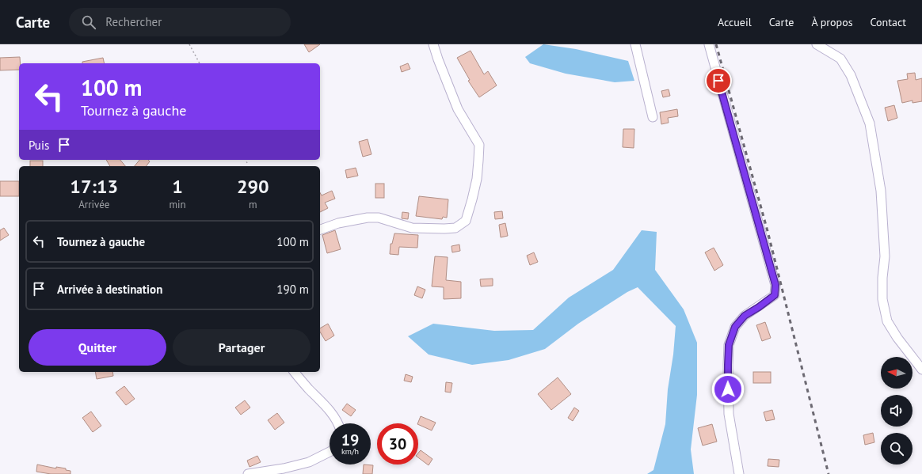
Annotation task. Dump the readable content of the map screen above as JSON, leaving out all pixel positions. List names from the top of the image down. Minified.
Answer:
{"north":"left","page":{"header":"Carte","search":"Rechercher","nav":["Accueil","Carte","À propos","Contact"],"turn":["100 m","Tournez à gauche"],"then":"Puis","eta":["17:13","Arrivée","1","min","290","m"],"list":[{"name":"Tournez à gauche","value":"100 m"},{"name":"Arrivée à destination","value":"190 m"}],"buttons":["Quitter","Partager"],"speed":"19 km/h","limit":"30"}}
